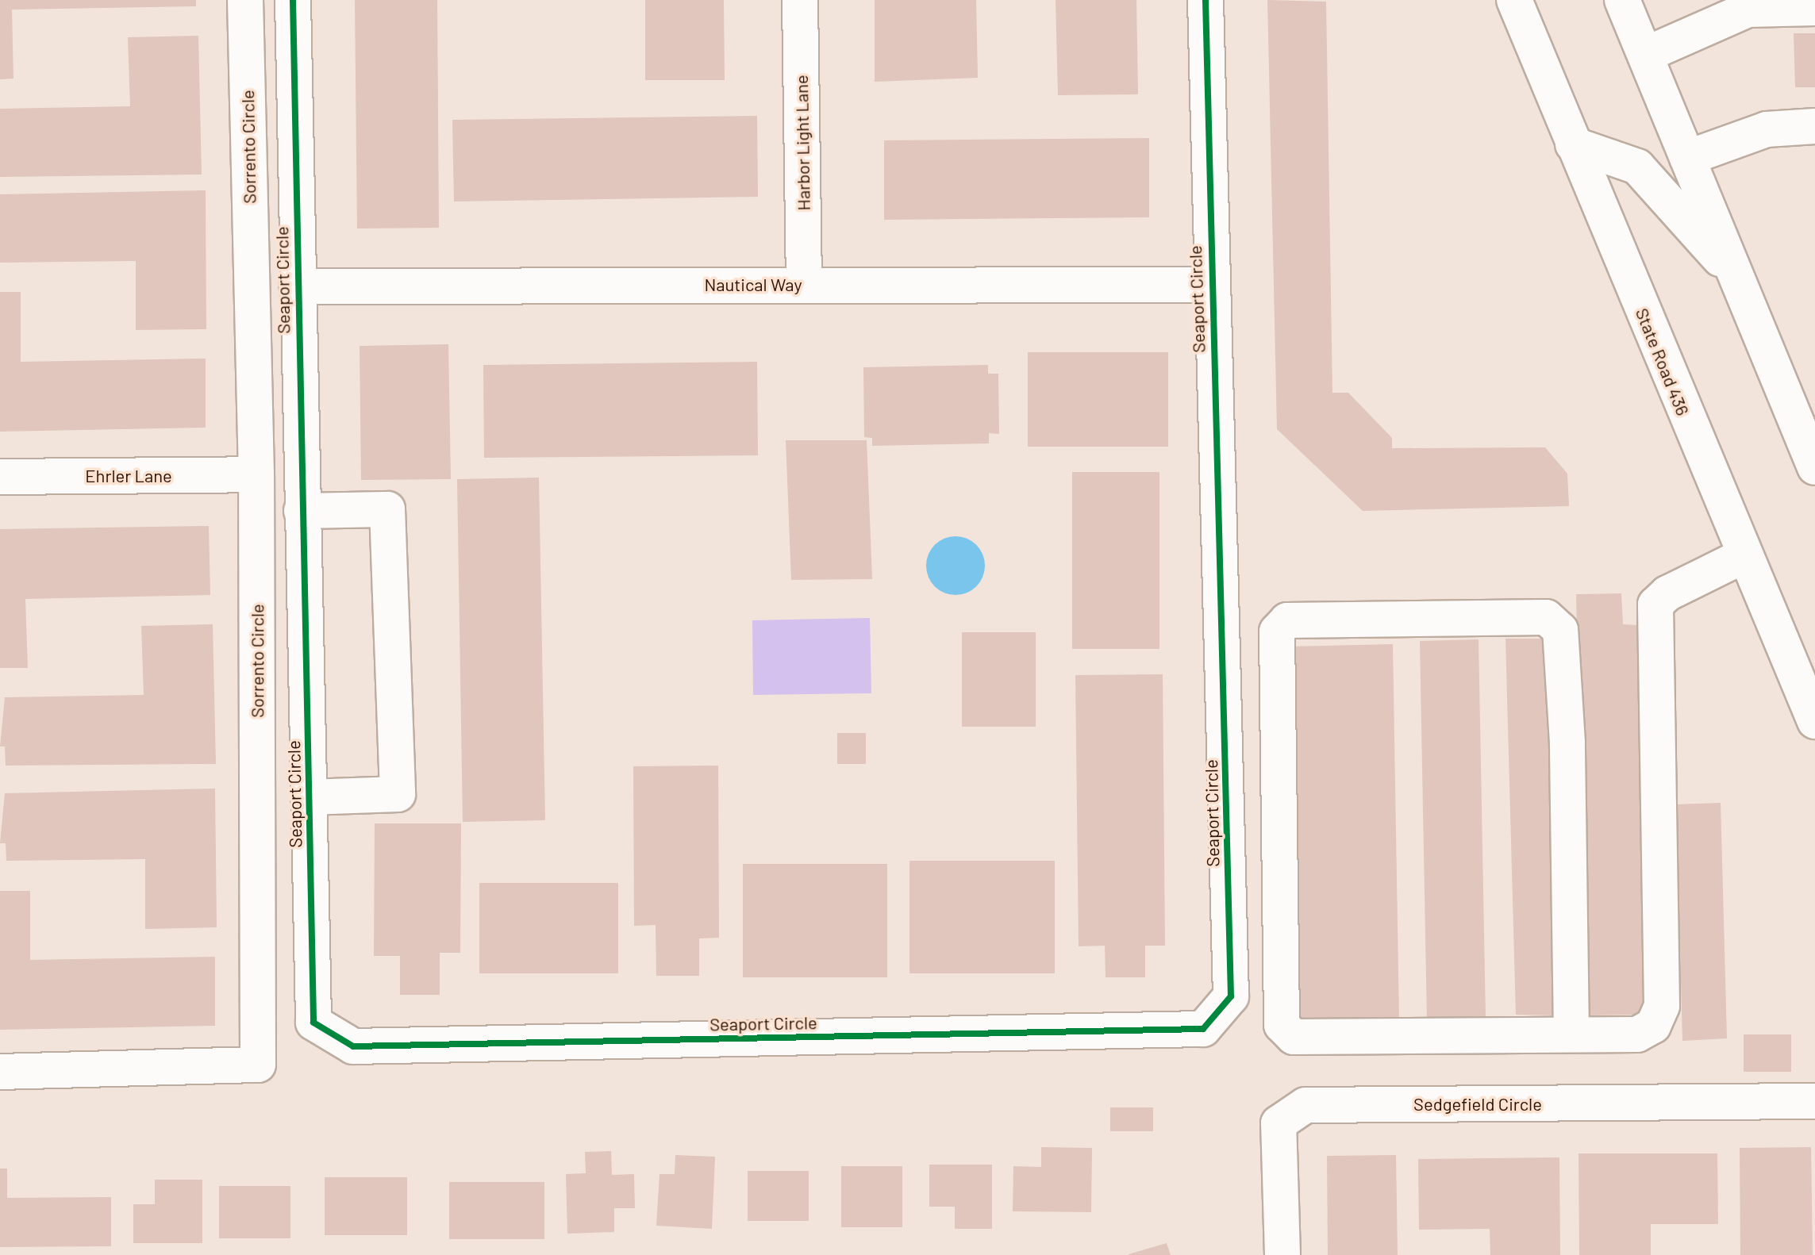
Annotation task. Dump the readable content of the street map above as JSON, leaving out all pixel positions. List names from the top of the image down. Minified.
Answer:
{"streets":{"street":["Harbor Light Lane","Sorrento Circle","Seaport Circle","Nautical Way","State Road 436","Ehrler Lane","Sedgefield Circle"]},"crossings":[["Harbor Light Lane","Nautical Way"],["Sorrento Circle","Ehrler Lane"],["Seaport Circle","Nautical Way"]]}
